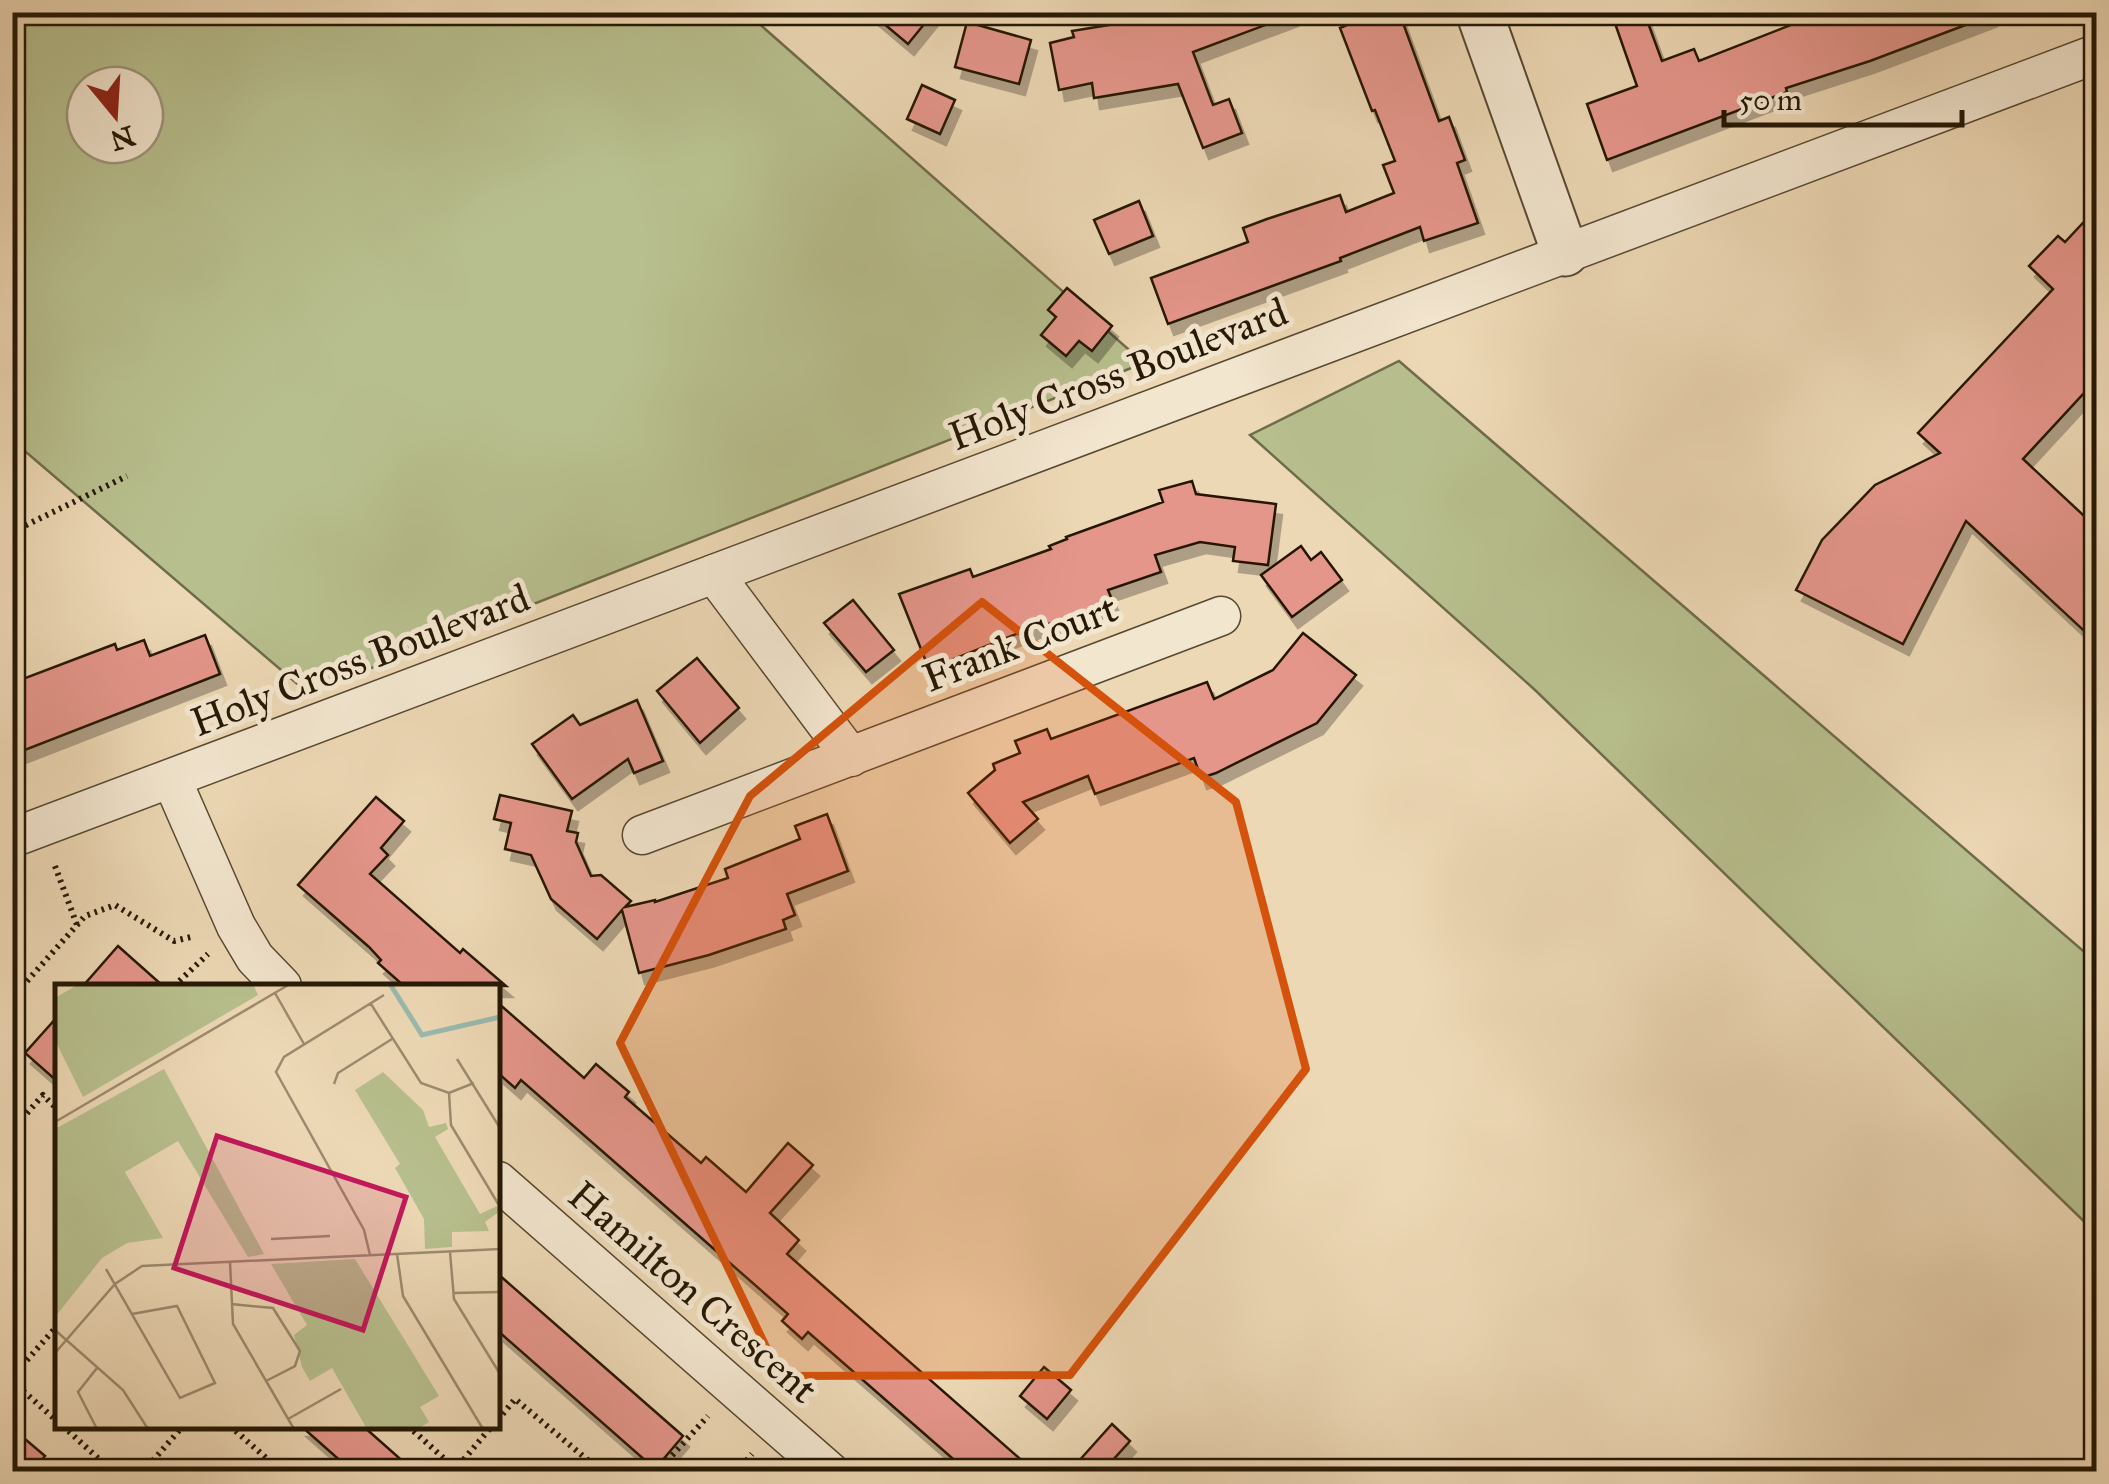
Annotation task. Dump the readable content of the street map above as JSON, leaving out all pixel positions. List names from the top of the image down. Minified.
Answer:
{"streets":{"street":["Holy Cross Boulevard","Frank Court","Hamilton Crescent"]},"scale_bar":"50 m","north":"bottom"}
